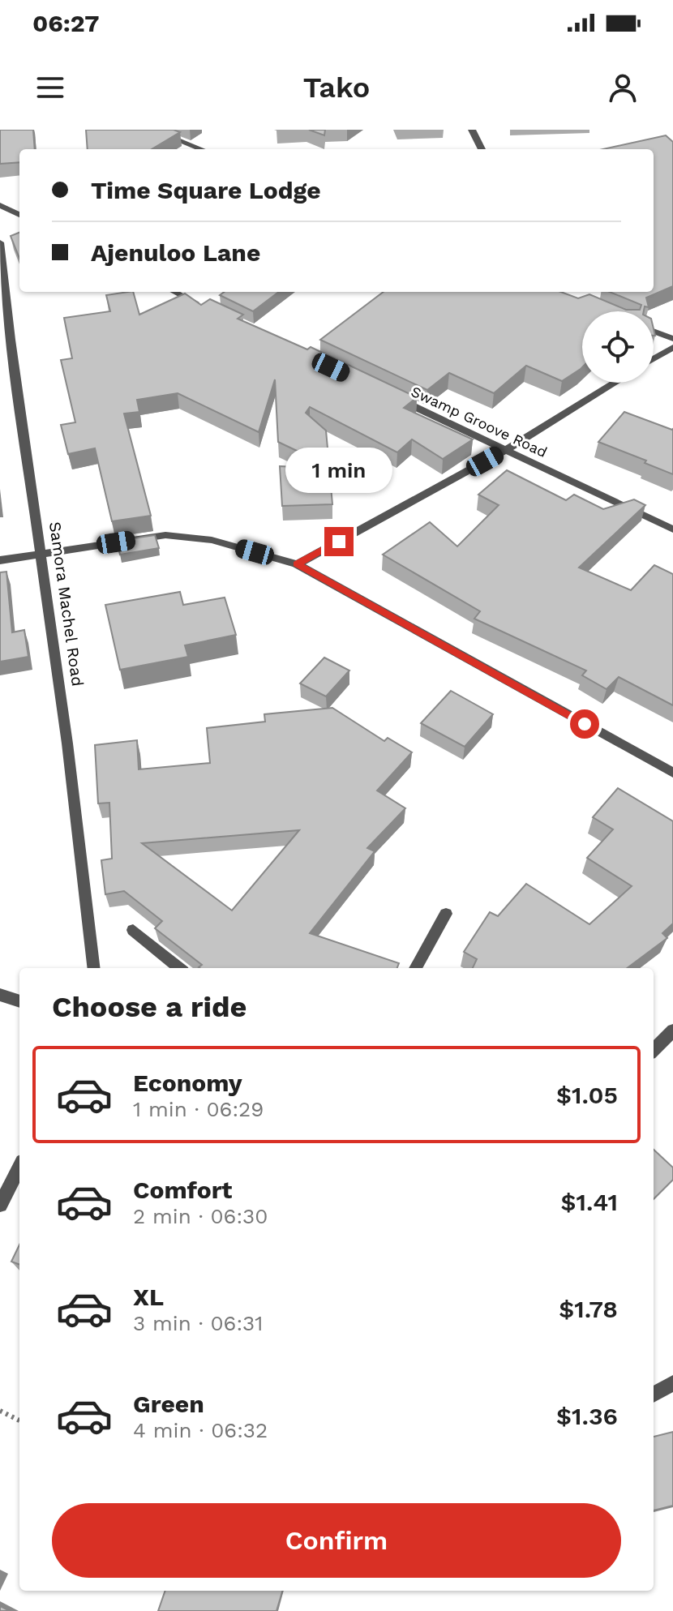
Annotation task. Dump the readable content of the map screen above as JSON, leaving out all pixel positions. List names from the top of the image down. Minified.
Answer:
{"streets":{"street":["Swamp Groove Road","Samora Machel Road"]},"page":{"status":"06:27","header":"Tako","banner":["Time Square Lodge","Ajenuloo Lane"],"bubble":"1 min","heading":"Choose a ride","list":[{"name":"Economy","note":"1 min · 06:29","value":"$1.05"},{"name":"Comfort","note":"2 min · 06:30","value":"$1.41"},{"name":"XL","note":"3 min · 06:31","value":"$1.78"},{"name":"Green","note":"4 min · 06:32","value":"$1.36"}],"buttons":"Confirm"}}
